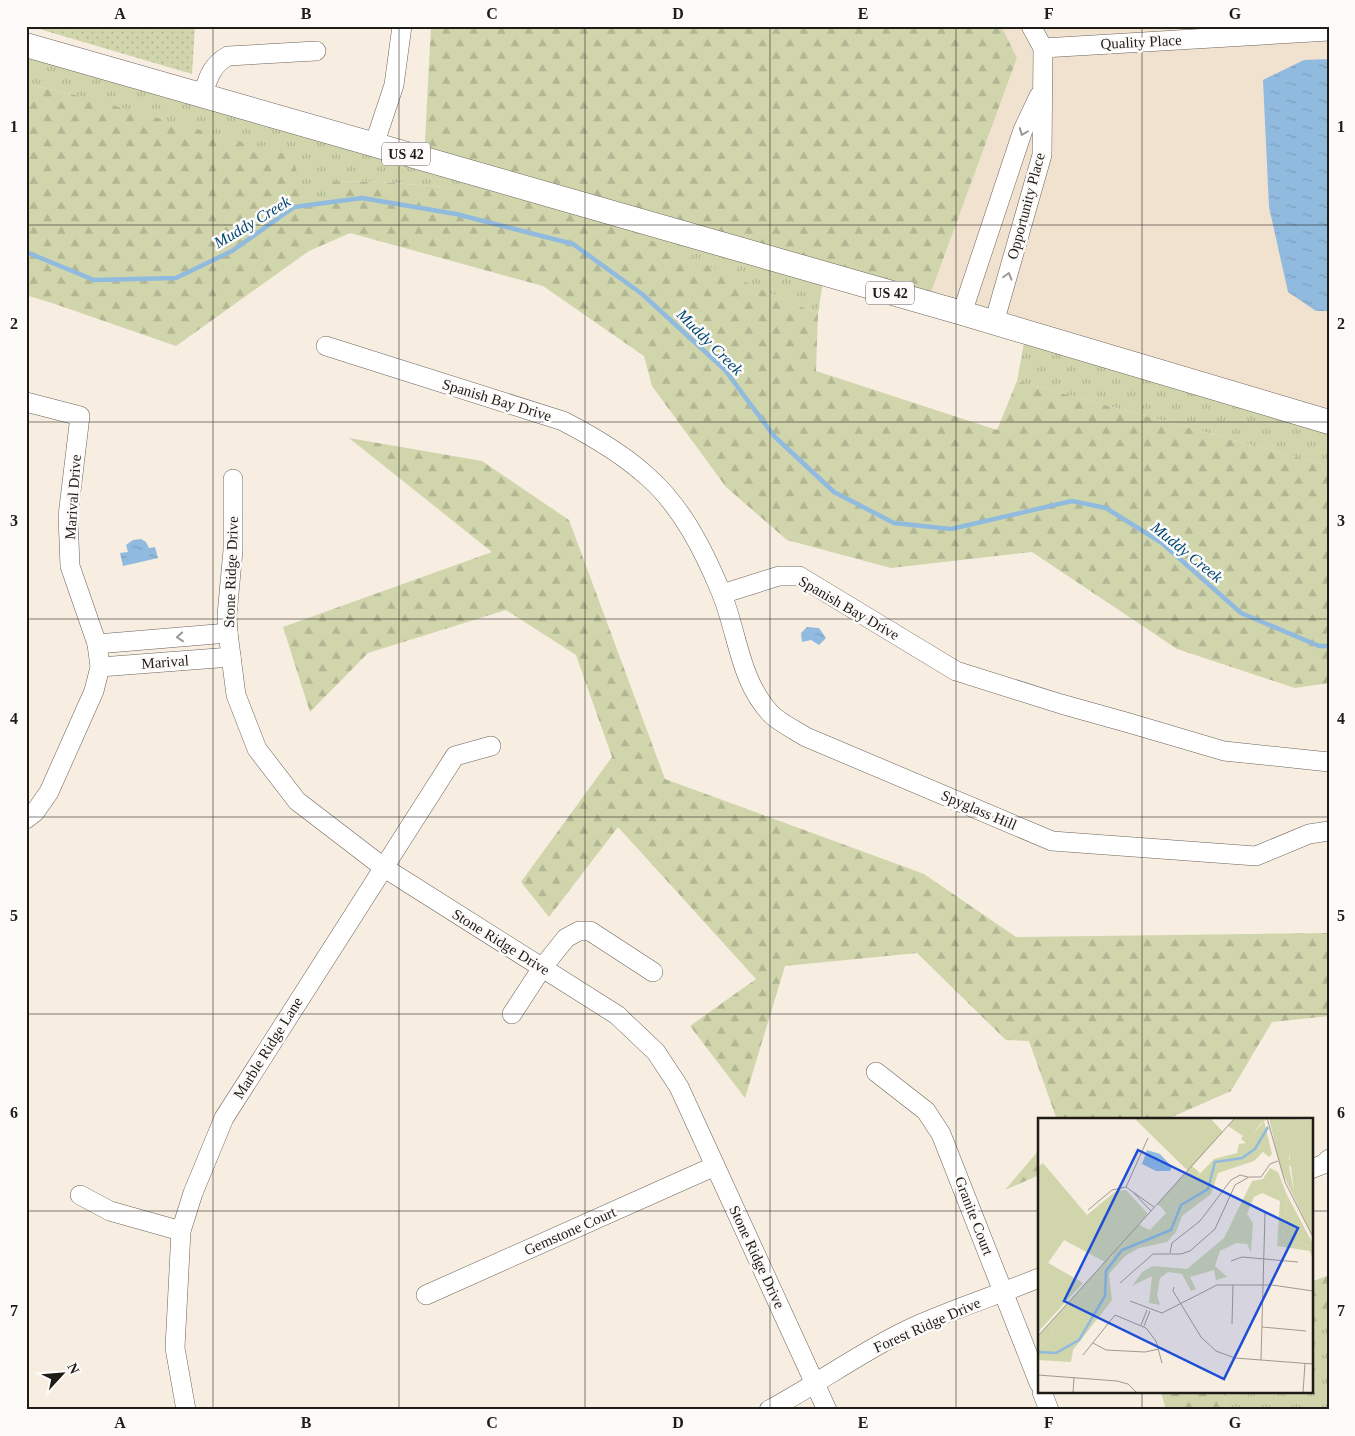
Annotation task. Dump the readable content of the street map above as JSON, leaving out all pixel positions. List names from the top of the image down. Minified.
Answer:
{"streets":{"main road":["US 42"],"street":["Quality Place","Opportunity Place","Spanish Bay Drive","Marival Drive","Stone Ridge Drive","Marival","Spyglass Hill","Marble Ridge Lane","Granite Court","Gemstone Court","Forest Ridge Drive"]},"crossings":[["Quality Place","Opportunity Place"],["US 42","Opportunity Place"],["Spanish Bay Drive","Spyglass Hill"],["Marival Drive","Marival"],["Stone Ridge Drive","Marival"],["Stone Ridge Drive","Marble Ridge Lane"],["Stone Ridge Drive","Gemstone Court"],["Stone Ridge Drive","Forest Ridge Drive"],["Granite Court","Forest Ridge Drive"]],"water":["Muddy Creek"],"north":"top right","grid":{"columns":["A","B","C","D","E","F","G"],"rows":["1","2","3","4","5","6","7"]}}
